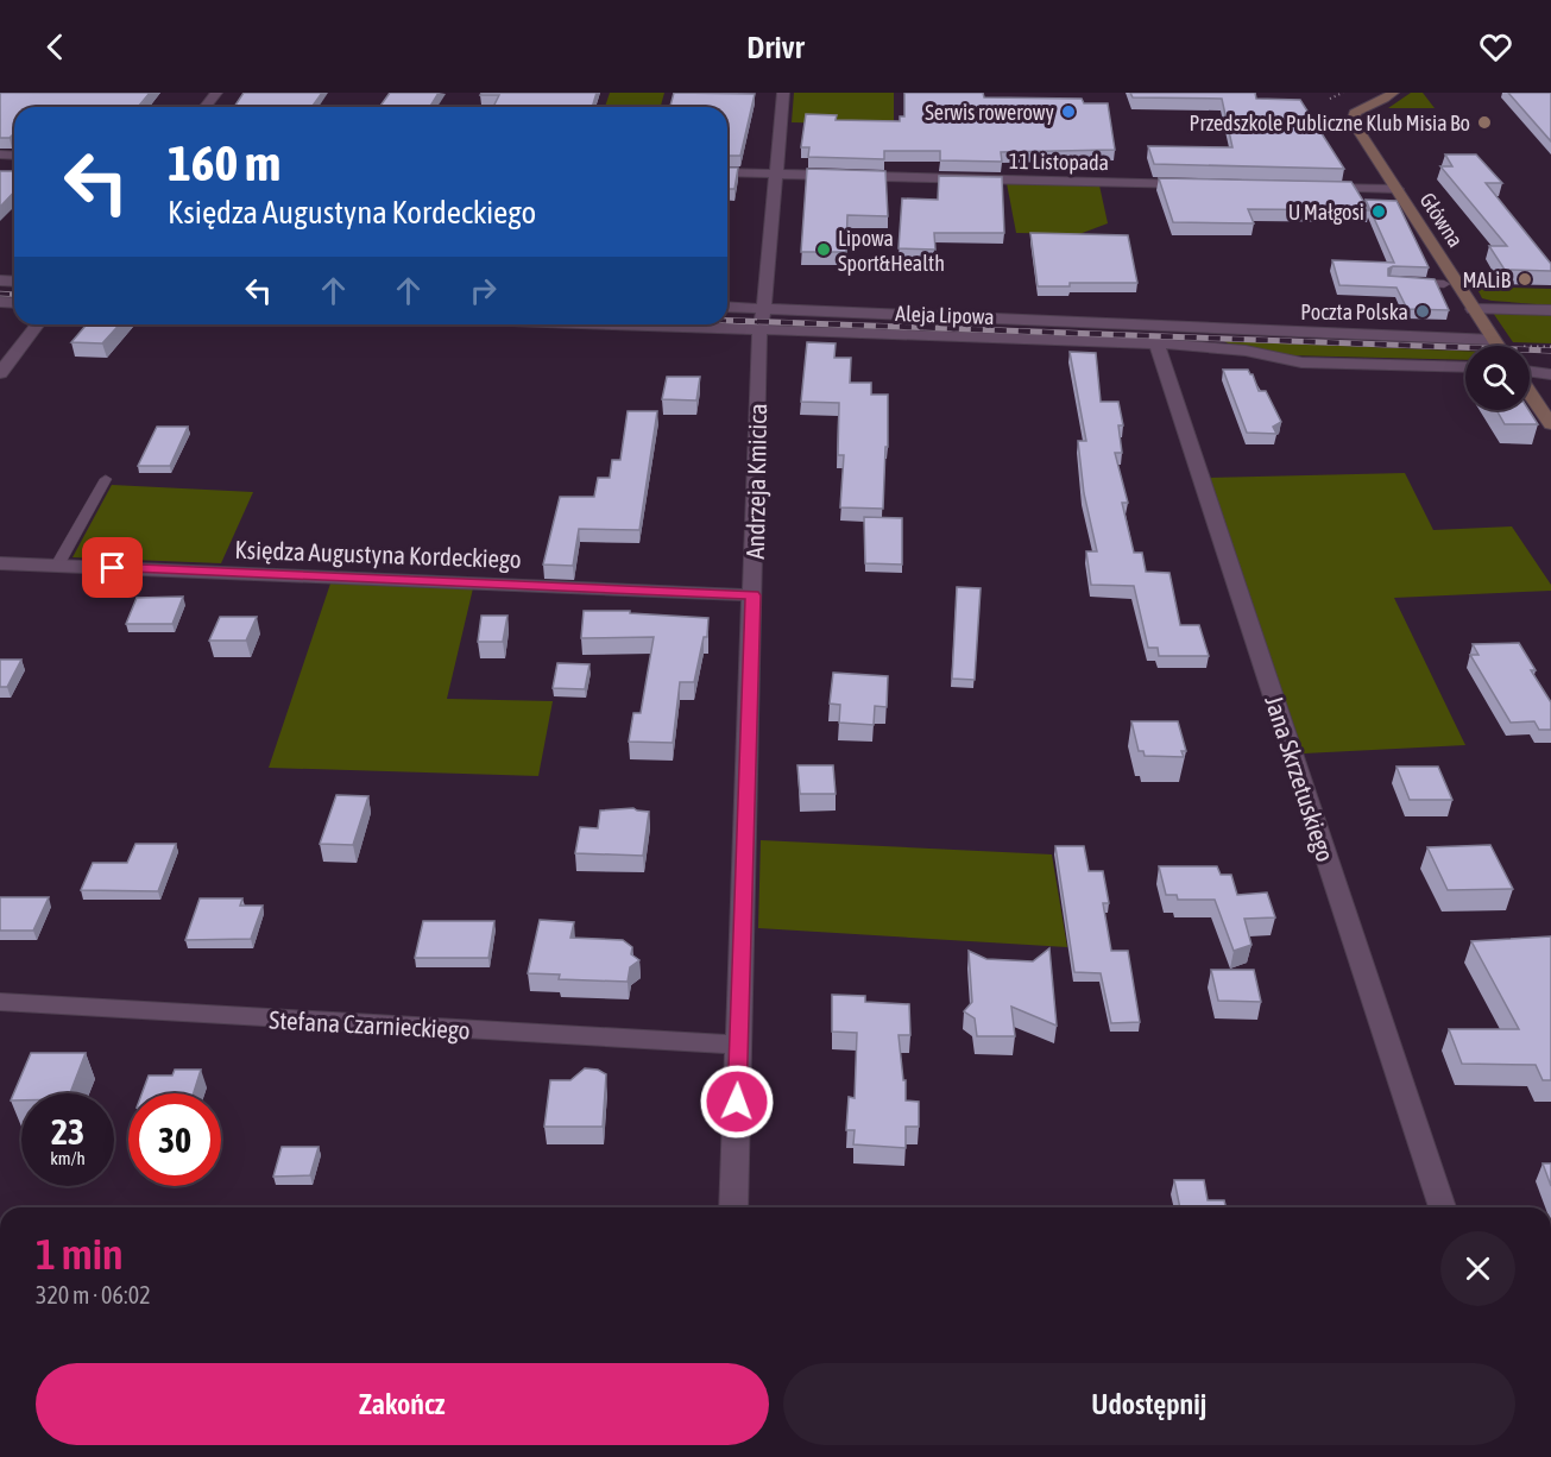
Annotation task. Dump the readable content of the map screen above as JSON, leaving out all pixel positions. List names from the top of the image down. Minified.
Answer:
{"streets":{"street":["11 Listopada","Główna","Aleja Lipowa","Andrzeja Kmicica","Księdza Augustyna Kordeckiego","Jana Skrzetuskiego","Stefana Czarnieckiego"]},"crossings":[["11 Listopada","Andrzeja Kmicica"],["Główna","Aleja Lipowa"],["Aleja Lipowa","Andrzeja Kmicica"],["Aleja Lipowa","Jana Skrzetuskiego"],["Andrzeja Kmicica","Księdza Augustyna Kordeckiego"],["Andrzeja Kmicica","Stefana Czarnieckiego"]],"places":["Serwis rowerowy","Przedszkole Publiczne Klub Misia Bo","U Małgosi","Lipowa Sport&Health","MALiB","Poczta Polska"],"page":{"header":"Drivr","turn":["160 m","Księdza Augustyna Kordeckiego"],"speed":"23 km/h","limit":"30","heading":["1 min","320 m · 06:02"],"buttons":["Zakończ","Udostępnij"]}}
